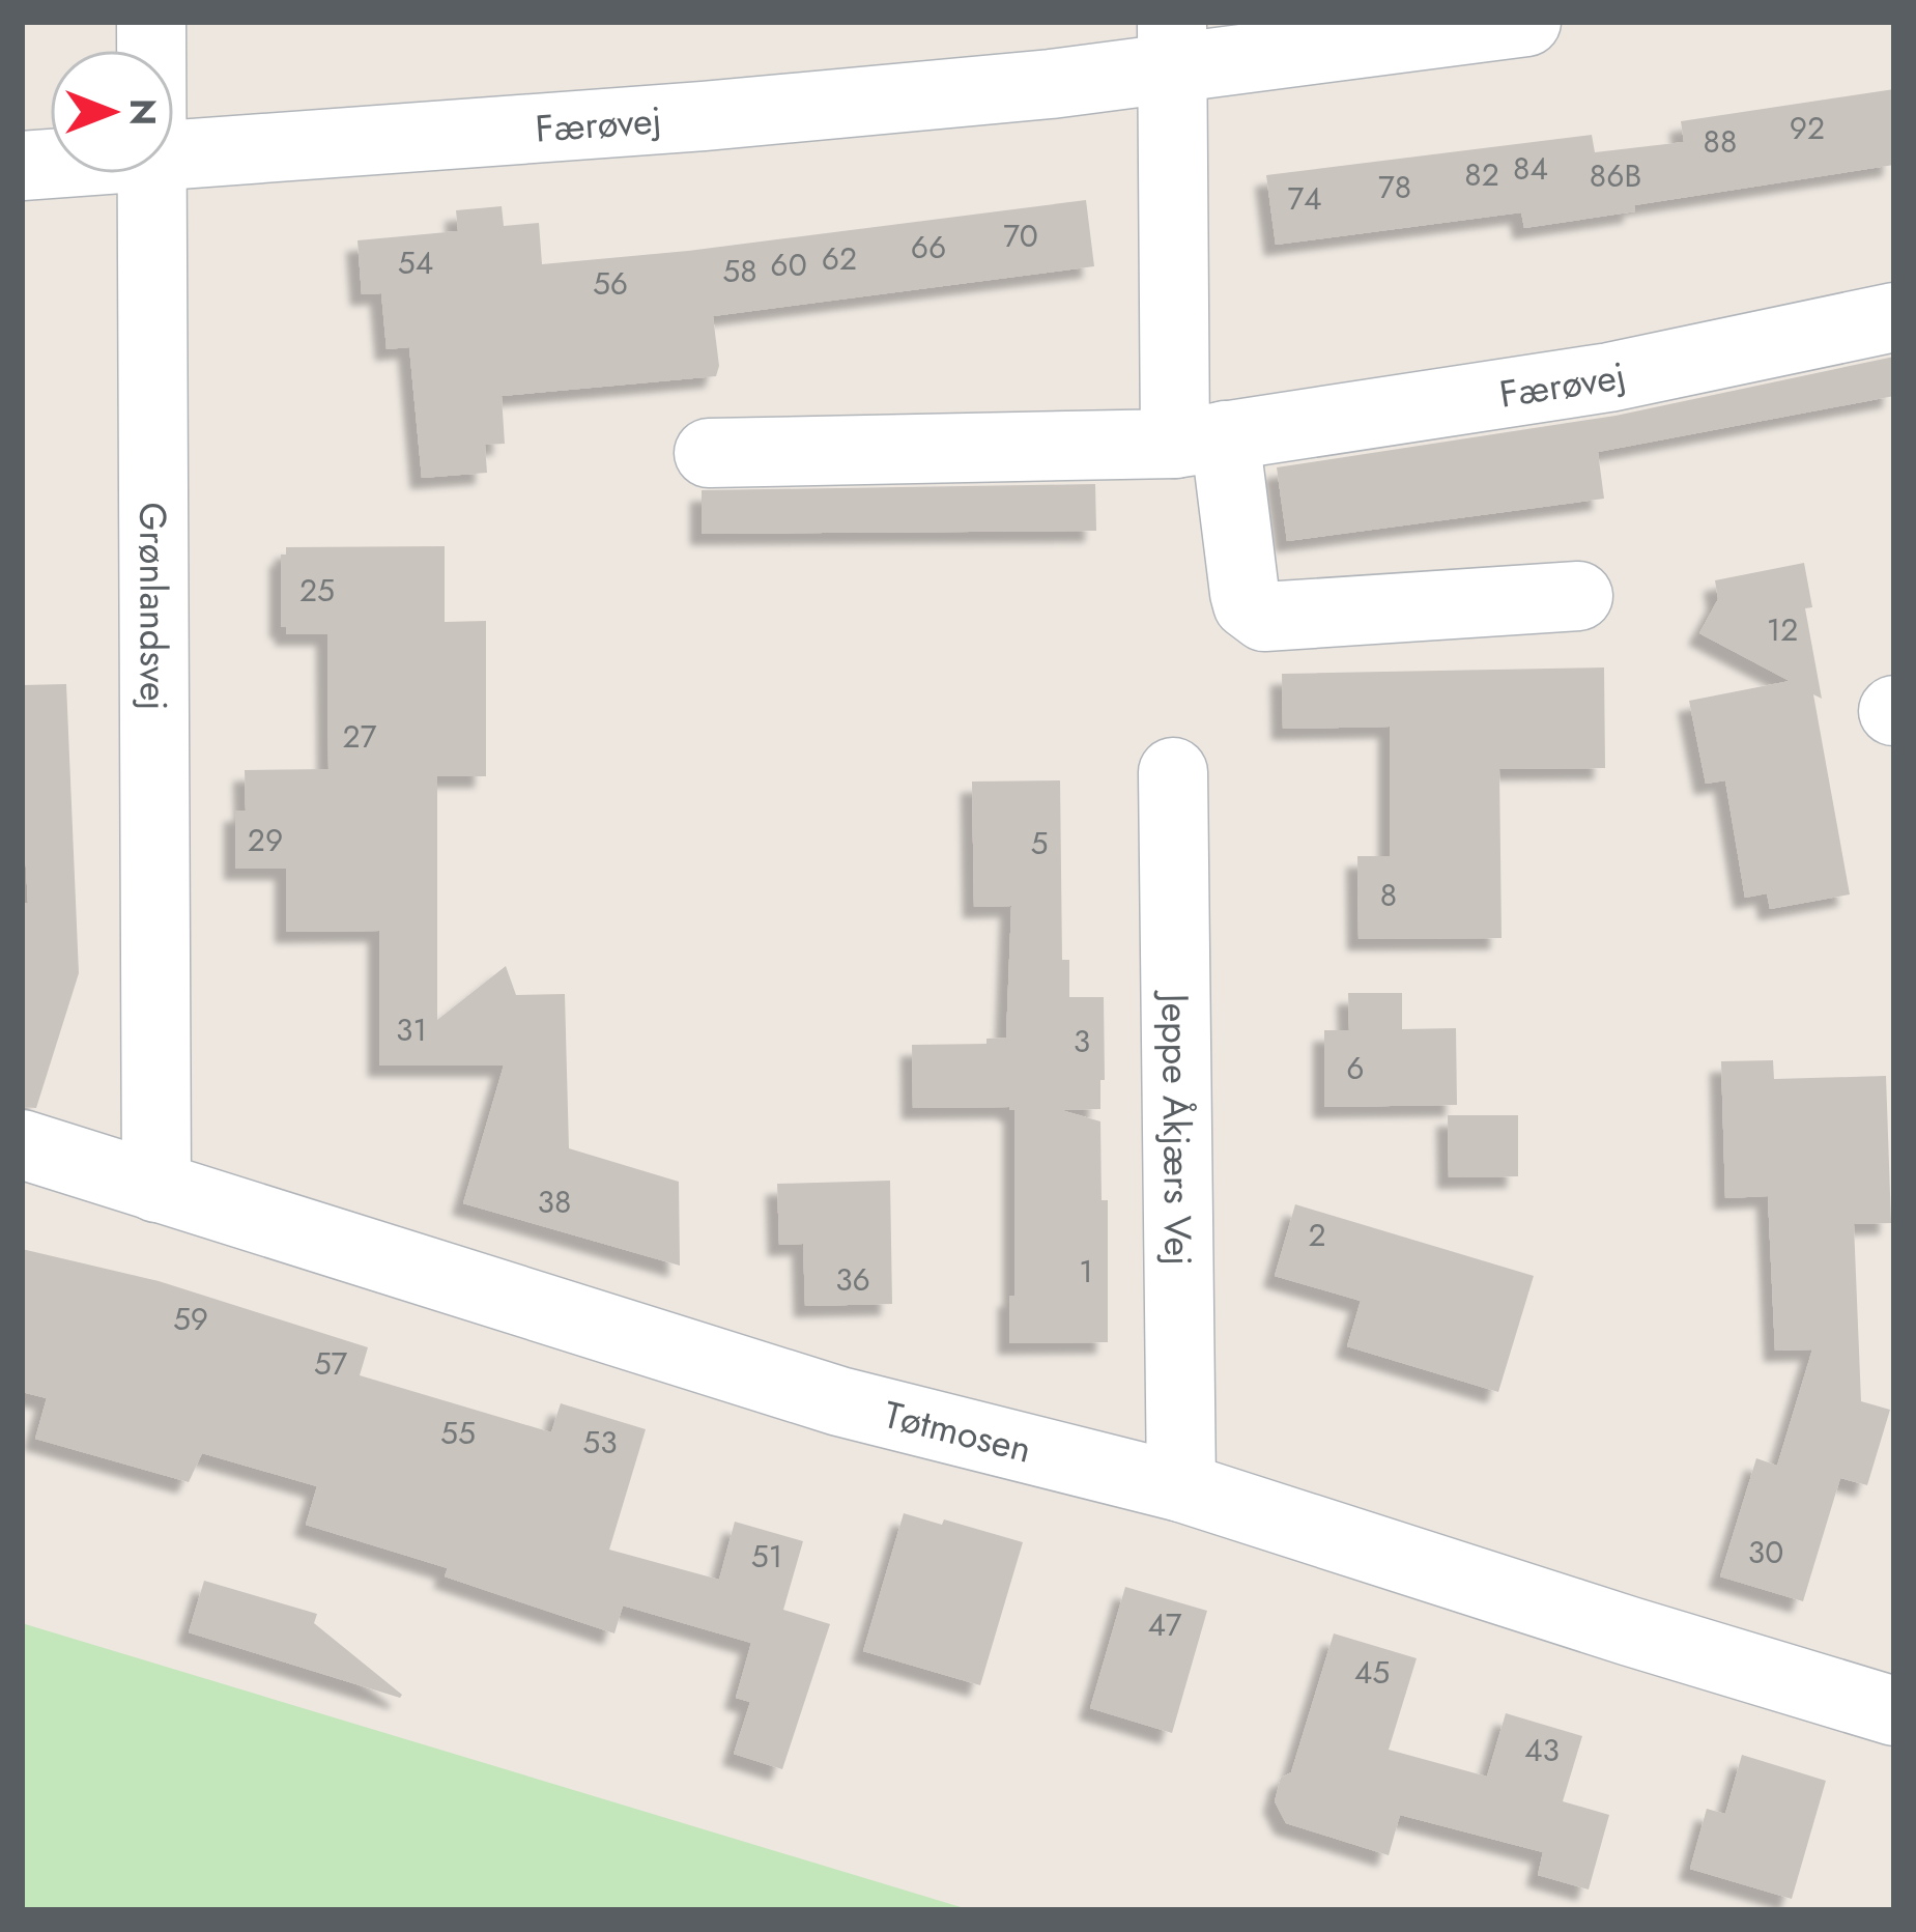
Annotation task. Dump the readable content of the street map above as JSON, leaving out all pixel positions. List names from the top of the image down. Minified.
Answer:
{"streets":{"street":["Færøvej","Grønlandsvej","Jeppe Åkjærs Vej","Tøtmosen"]},"crossings":[["Grønlandsvej","Tøtmosen"],["Jeppe Åkjærs Vej","Tøtmosen"]],"house_numbers":["92","88","84","82","86B","78","74","70","66","62","54","60","58","56","25","12","27","29","5","8","31","3","6","38","2","1","36","59","57","55","53","30","51","47","45","43"],"north":"right"}
